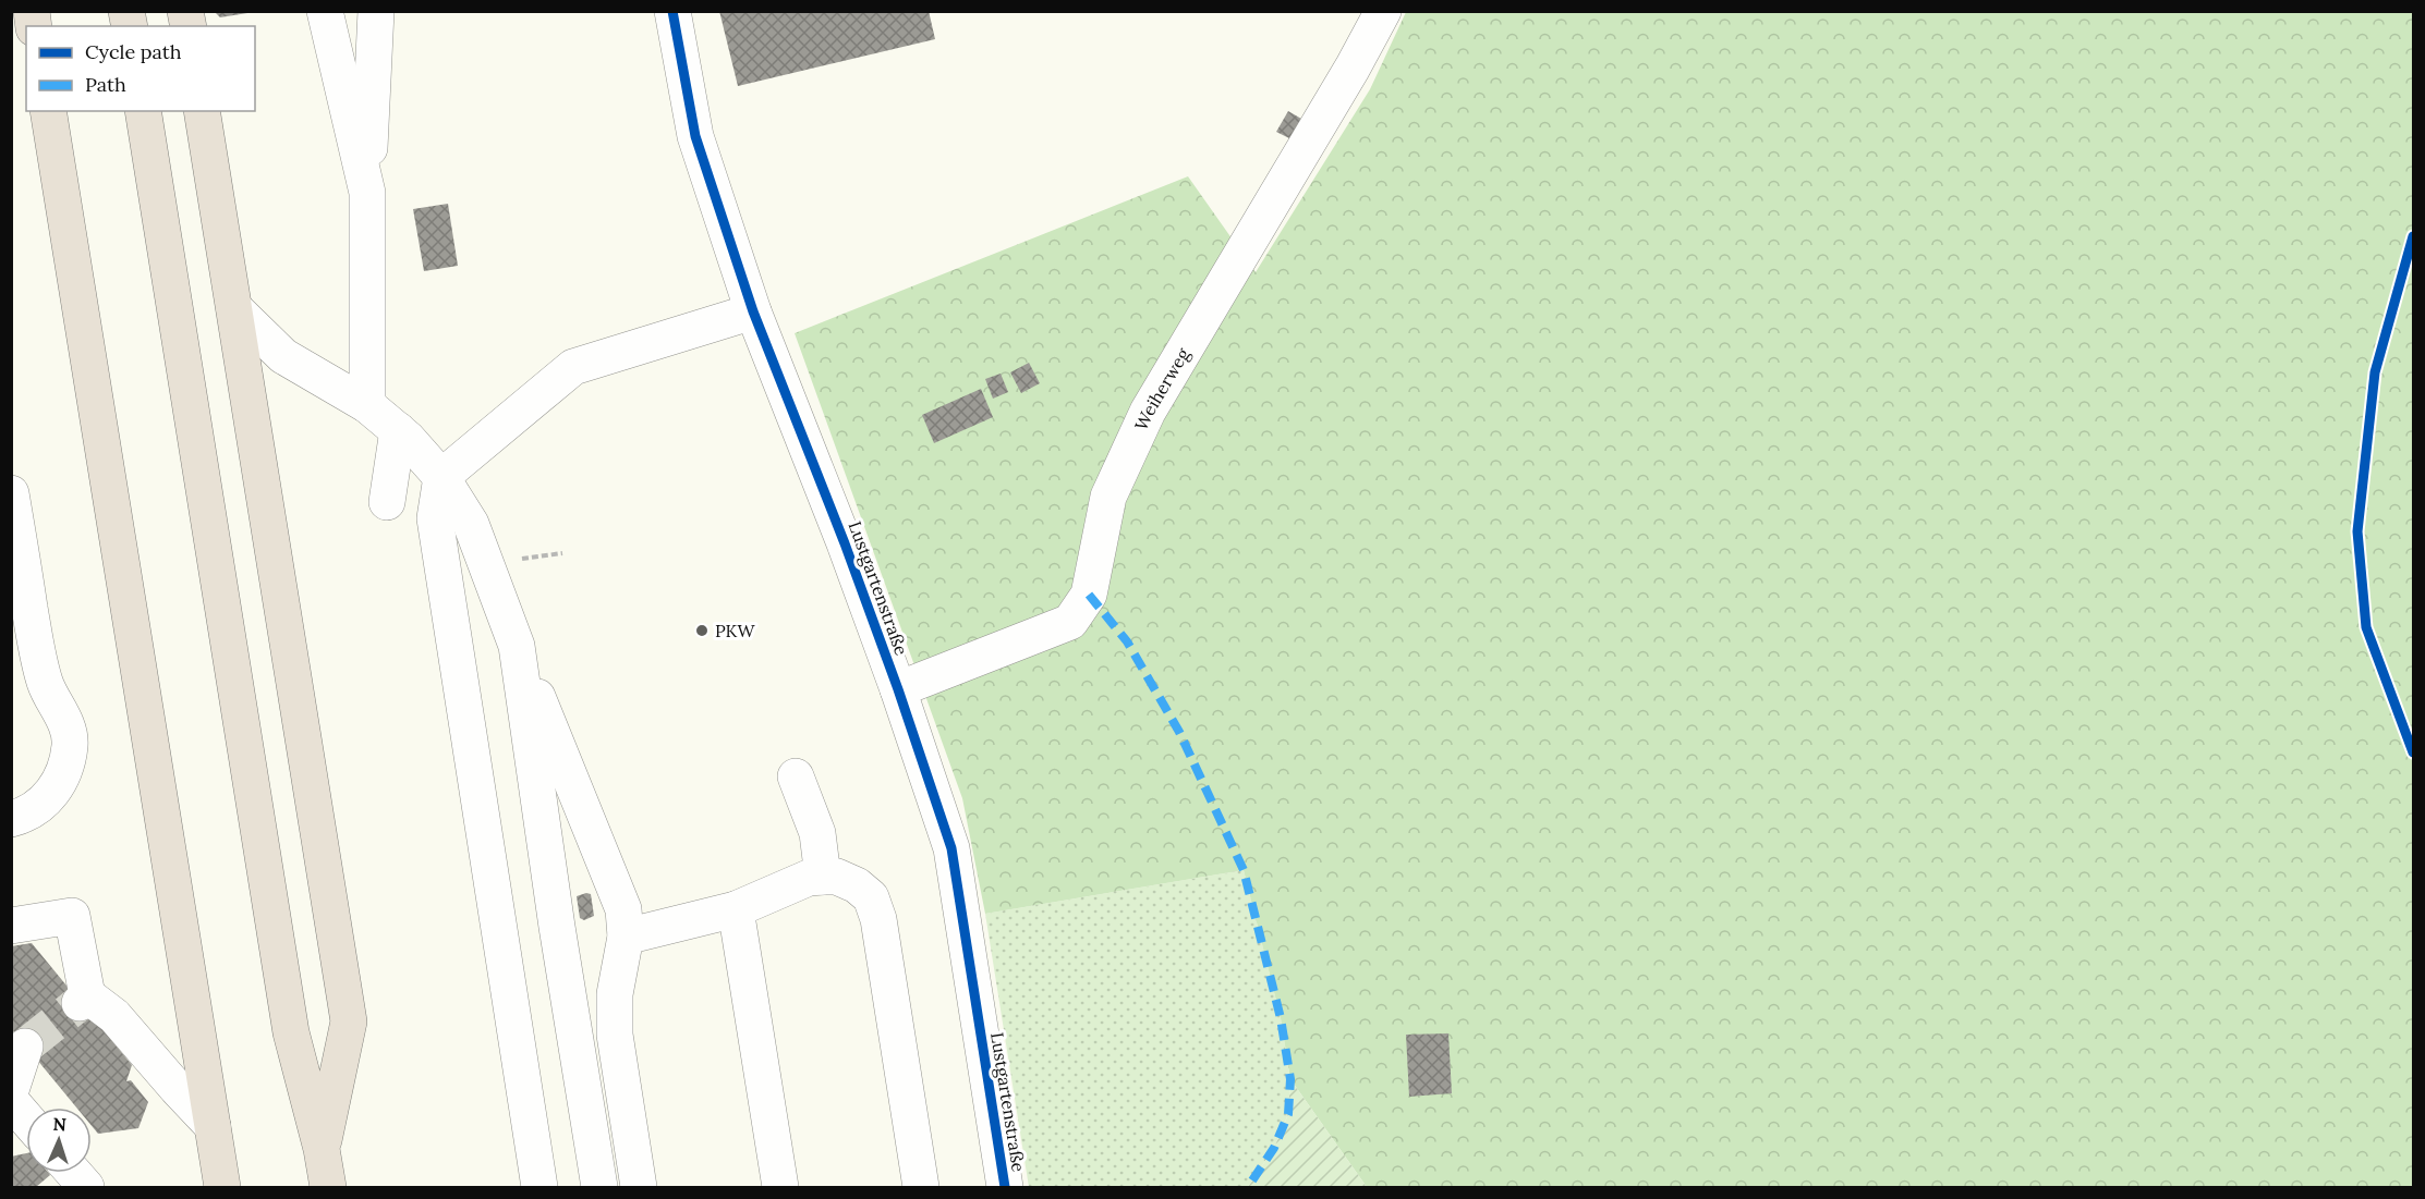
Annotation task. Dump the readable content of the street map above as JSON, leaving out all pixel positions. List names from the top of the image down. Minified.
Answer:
{"streets":{"street":["Weiherweg","Lustgartenstraße"]},"crossings":[["Weiherweg","Lustgartenstraße"]],"places":["PKW"],"legend":["Cycle path","Path"],"north":"top"}
